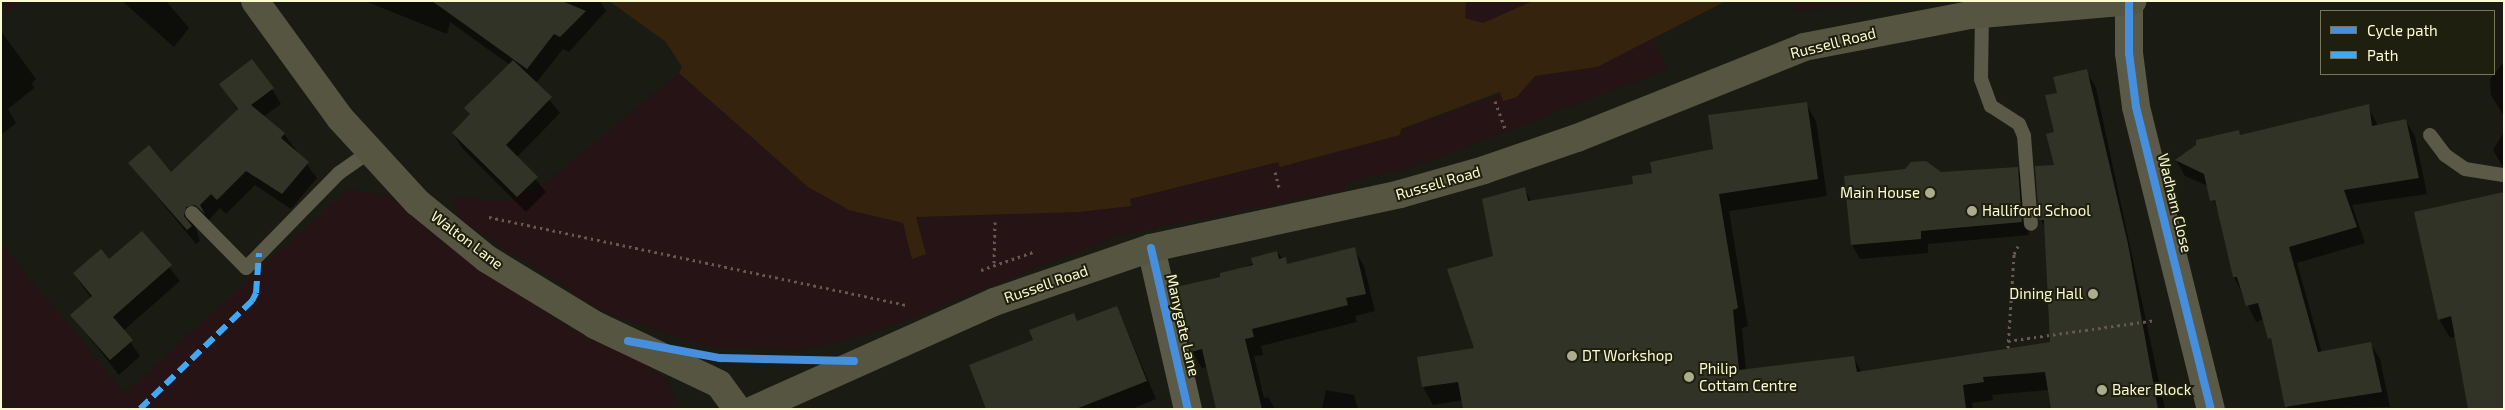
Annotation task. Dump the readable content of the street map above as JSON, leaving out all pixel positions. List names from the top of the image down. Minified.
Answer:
{"streets":{"main road":["Russell Road","Walton Lane"],"street":["Wadham Close","Manygate Lane"]},"crossings":[["Russell Road","Wadham Close"],["Russell Road","Manygate Lane"]],"places":["Main House","Halliford School","Dining Hall","DT Workshop","Philip Cottam Centre","Baker Block"],"legend":["Cycle path","Path"]}
